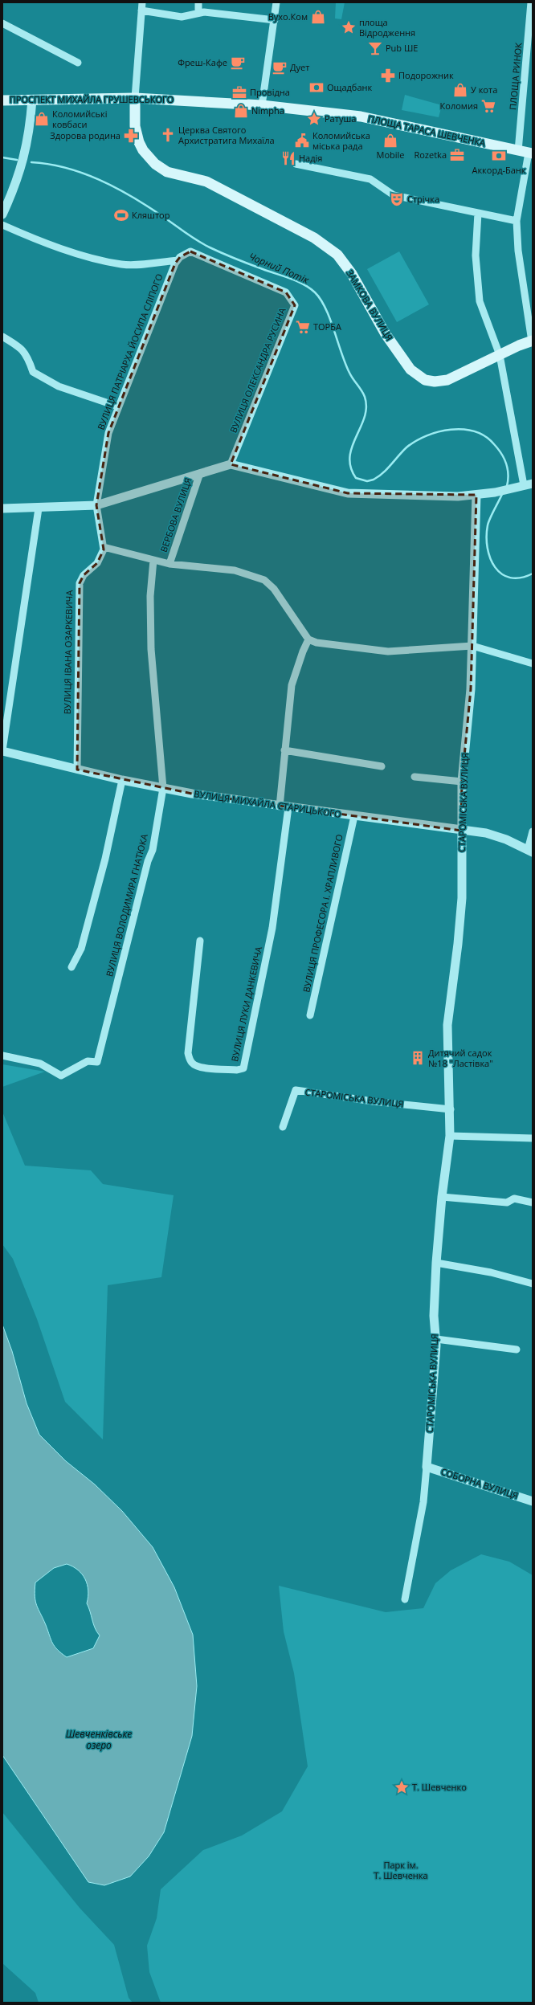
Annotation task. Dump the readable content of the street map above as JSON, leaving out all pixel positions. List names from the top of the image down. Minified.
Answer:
{"streets":{"main road":["ПРОСПЕКТ МИХАЙЛА ГРУШЕВСЬКОГО","ПЛОЩА ТАРАСА ШЕВЧЕНКА","ЗАМКОВА ВУЛИЦЯ"],"street":["ПЛОЩА РИНОК","ВУЛИЦЯ ПАТРІАРХА ЙОСИПА СЛІПОГО","ВУЛИЦЯ ОЛЕКСАНДРА РУСИНА","ВЕРБОВА ВУЛИЦЯ","ВУЛИЦЯ ІВАНА ОЗАРКЕВИЧА","СТАРОМІСЬКА ВУЛИЦЯ","ВУЛИЦЯ МИХАЙЛА СТАРИЦЬКОГО","ВУЛИЦЯ ВОЛОДИМИРА ГНАТЮКА","ВУЛИЦЯ ПРОФЕСОРА І. ХРАПЛИВОГО","ВУЛИЦЯ ЛУКИ ДАНКЕВИЧА","СОБОРНА ВУЛИЦЯ"]},"crossings":[["ПЛОЩА РИНОК","ПЛОЩА ТАРАСА ШЕВЧЕНКА"],["ПЛОЩА РИНОК","ЗАМКОВА ВУЛИЦЯ"],["ПРОСПЕКТ МИХАЙЛА ГРУШЕВСЬКОГО","ПЛОЩА ТАРАСА ШЕВЧЕНКА"],["ПРОСПЕКТ МИХАЙЛА ГРУШЕВСЬКОГО","ЗАМКОВА ВУЛИЦЯ"],["ВУЛИЦЯ ПАТРІАРХА ЙОСИПА СЛІПОГО","ВУЛИЦЯ ОЛЕКСАНДРА РУСИНА"],["ВУЛИЦЯ ІВАНА ОЗАРКЕВИЧА","ВУЛИЦЯ МИХАЙЛА СТАРИЦЬКОГО"],["СТАРОМІСЬКА ВУЛИЦЯ","ВУЛИЦЯ МИХАЙЛА СТАРИЦЬКОГО"],["СТАРОМІСЬКА ВУЛИЦЯ","СОБОРНА ВУЛИЦЯ"],["ВУЛИЦЯ МИХАЙЛА СТАРИЦЬКОГО","ВУЛИЦЯ ВОЛОДИМИРА ГНАТЮКА"],["ВУЛИЦЯ МИХАЙЛА СТАРИЦЬКОГО","ВУЛИЦЯ ПРОФЕСОРА І. ХРАПЛИВОГО"],["ВУЛИЦЯ МИХАЙЛА СТАРИЦЬКОГО","ВУЛИЦЯ ЛУКИ ДАНКЕВИЧА"]],"water":["Чорний Потік","Шевченківське озеро"],"parks":["Парк ім. Т. Шевченка"],"places":{"shop":["Вухо.Ком","У кота","Nimpha","Коломийські ковбаси","Mobile"],"place":["площа Відродження","Ратуша","Т. Шевченко"],"bar":["Pub ШЕ"],"cafe":["Фреш-Кафе","Дует"],"pharmacy":["Подорожник","Здорова родина"],"bank":["Ощадбанк","Аккорд-Банк"],"office":["Провідна","Rozetka"],"supermarket":["Коломия","ТОРБА"],"church":["Церква Святого Архистратига Михаїла"],"public building":["Коломийська міська рада"],"restaurant":["Надія"],"theatre":["Стрічка"],"sports":["Кляштор"],"building":["Дитячий садок №18 \"Ластівка\""]}}
